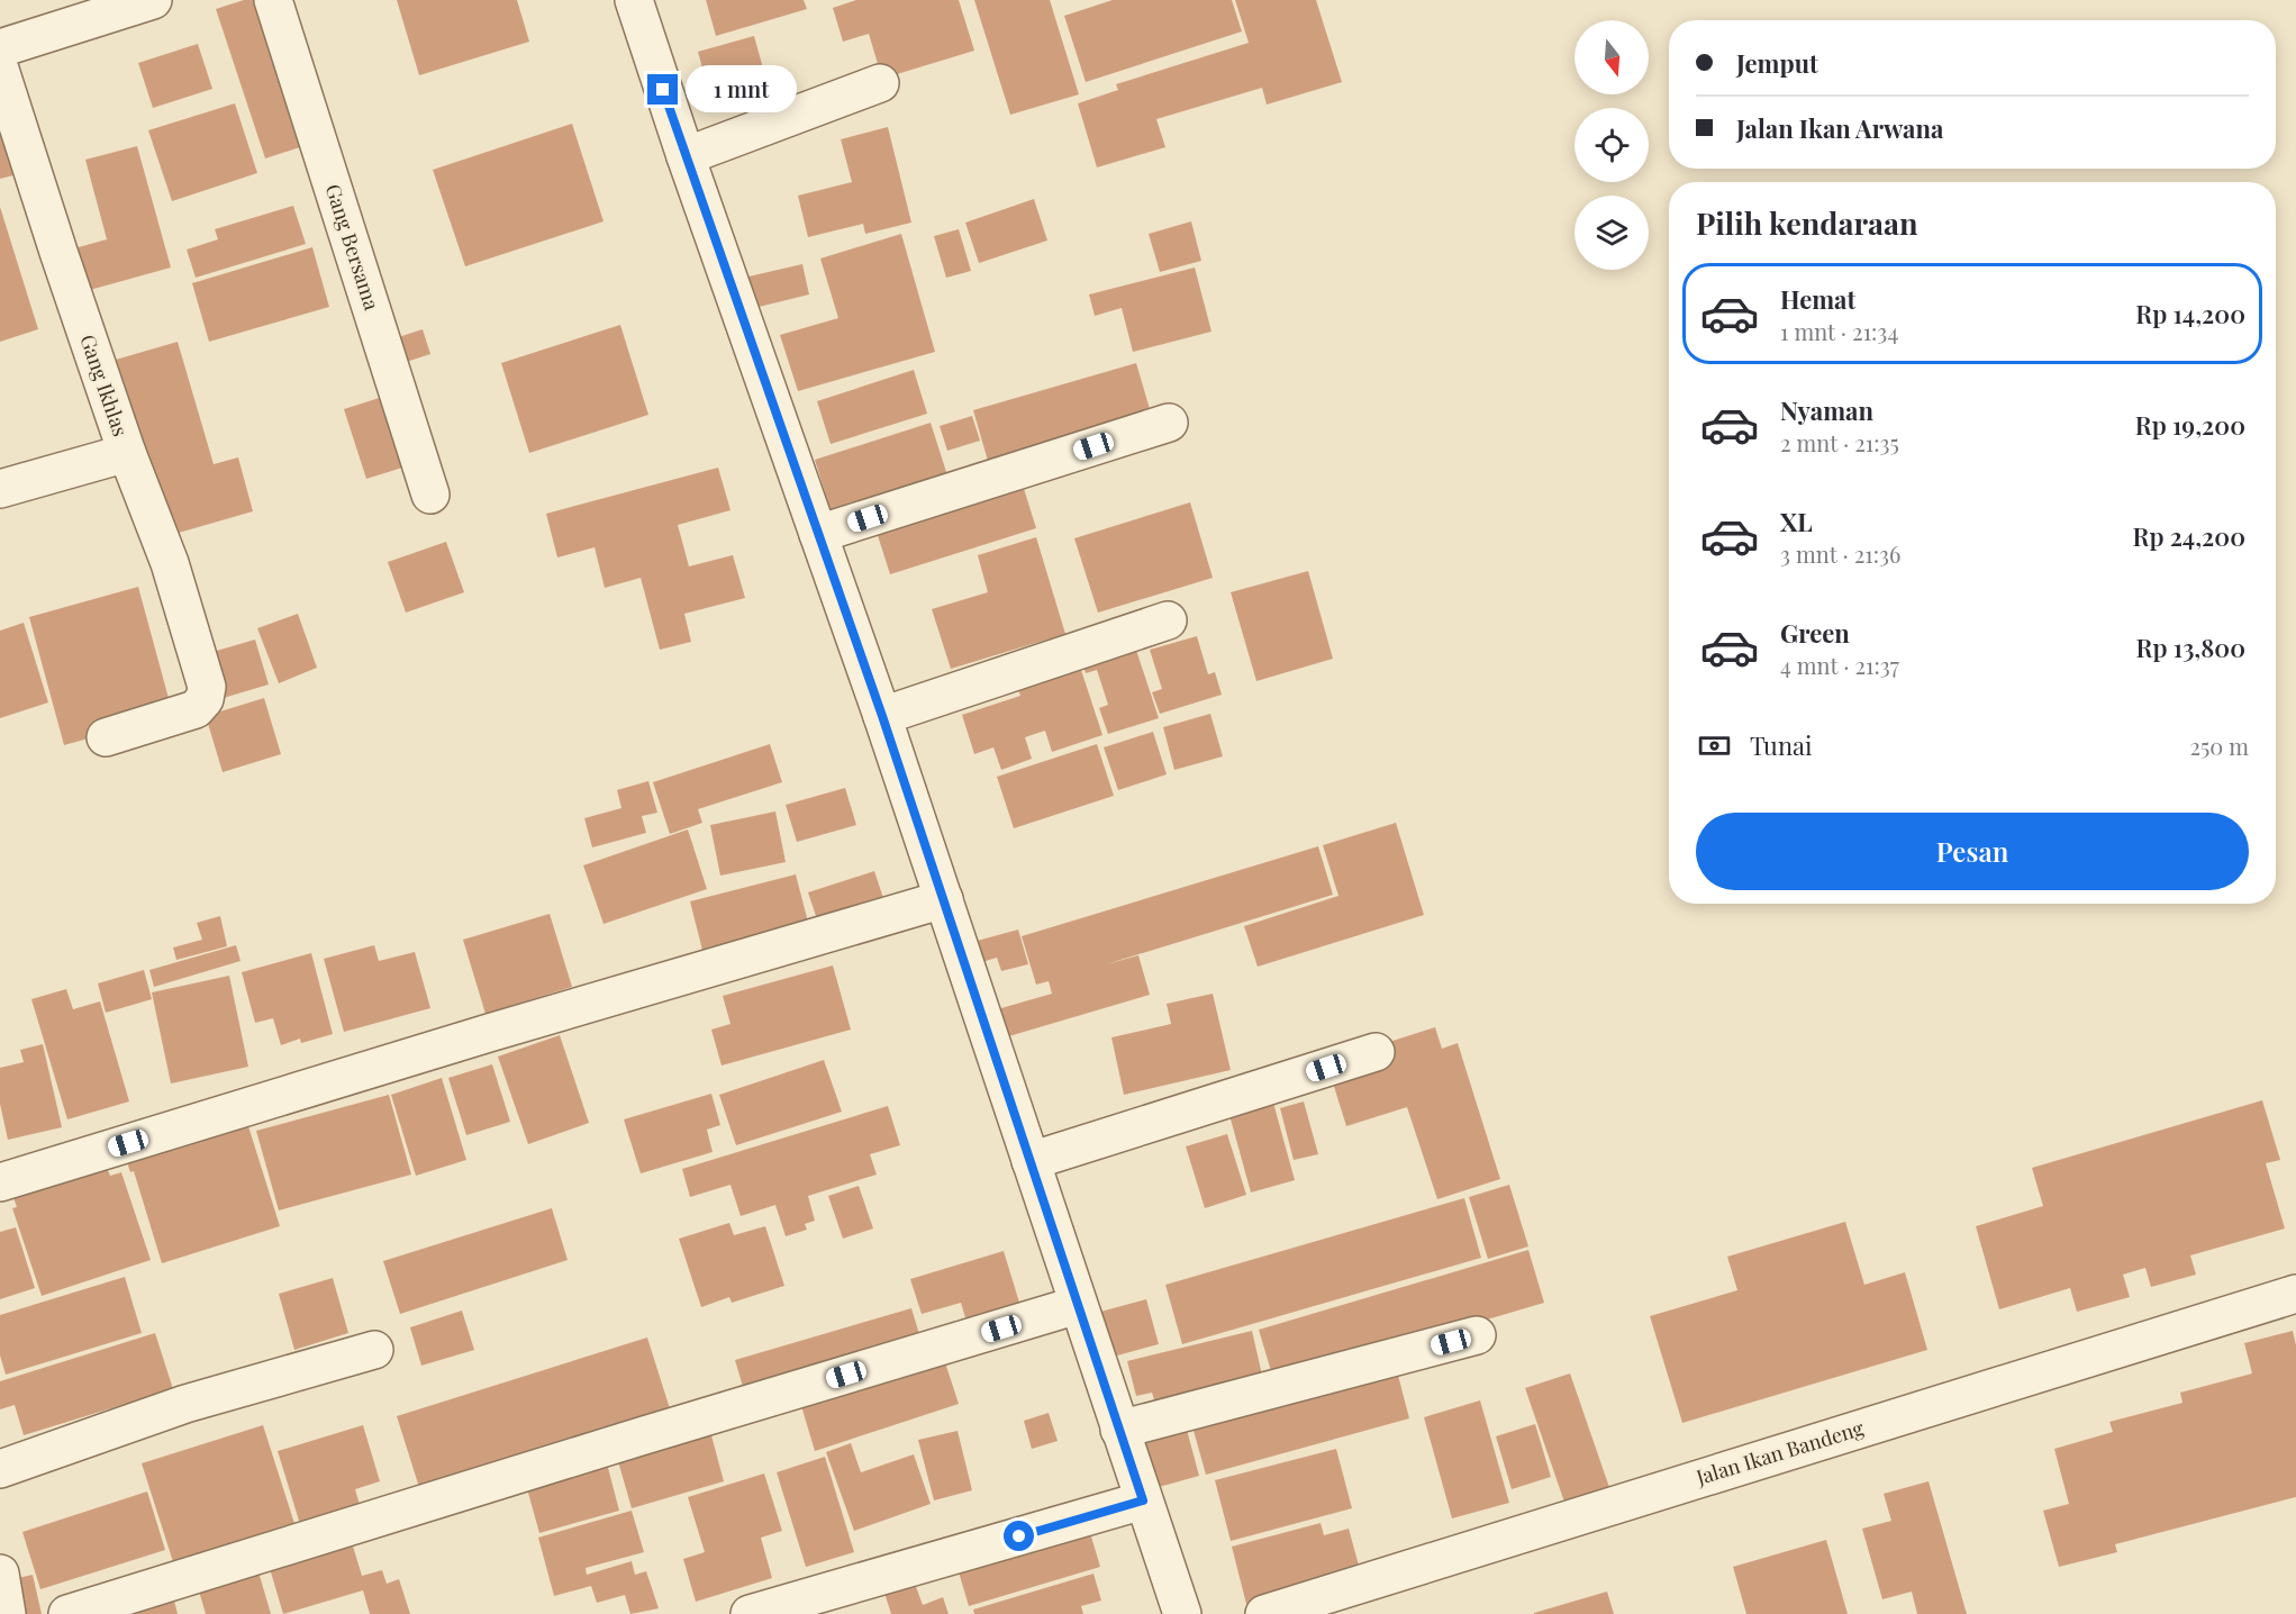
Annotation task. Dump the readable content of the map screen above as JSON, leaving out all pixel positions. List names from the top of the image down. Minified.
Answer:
{"streets":{"street":["Gang Bersama","Gang Ikhlas","Jalan Ikan Bandeng"]},"north":"bottom","page":{"banner":["Jemput","Jalan Ikan Arwana"],"bubble":"1 mnt","heading":"Pilih kendaraan","list":[{"name":"Hemat","note":"1 mnt · 21:34","value":"Rp 14,200"},{"name":"Nyaman","note":"2 mnt · 21:35","value":"Rp 19,200"},{"name":"XL","note":"3 mnt · 21:36","value":"Rp 24,200"},{"name":"Green","note":"4 mnt · 21:37","value":"Rp 13,800"}],"pay":["Tunai","250 m"],"buttons":"Pesan"}}
